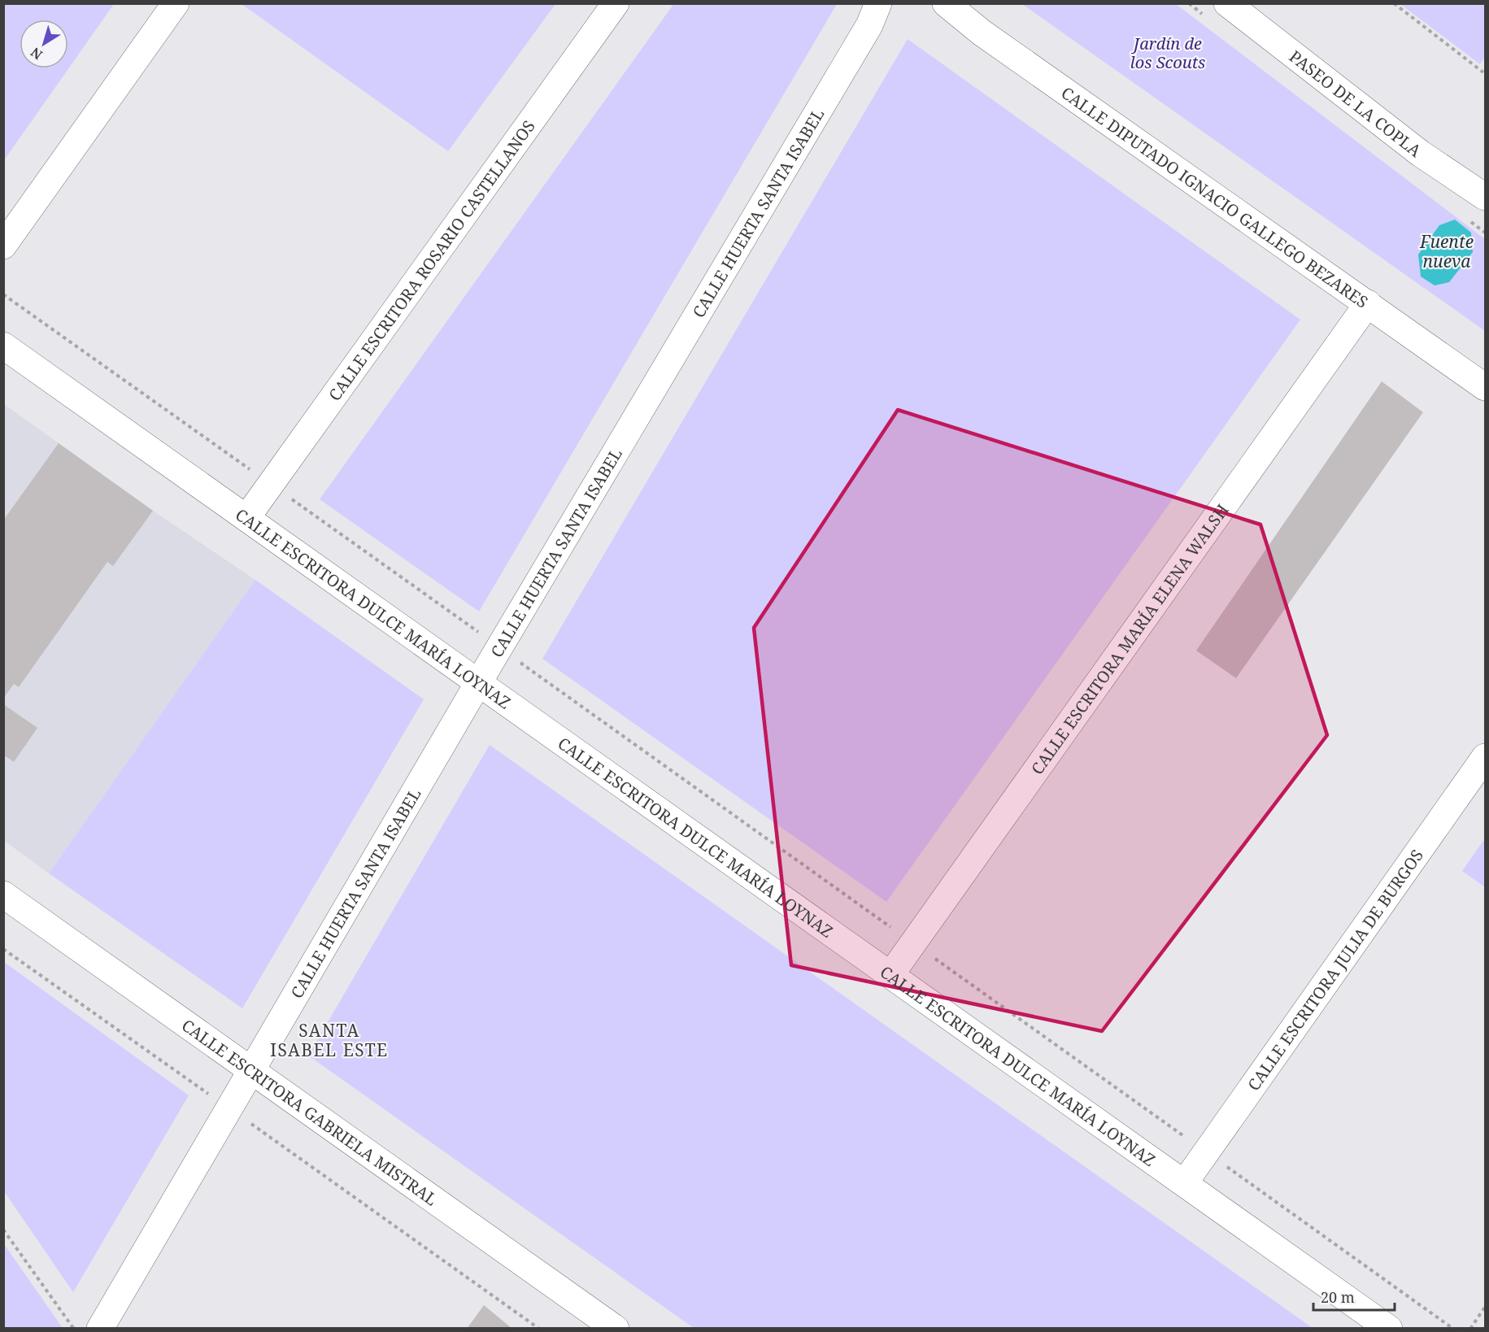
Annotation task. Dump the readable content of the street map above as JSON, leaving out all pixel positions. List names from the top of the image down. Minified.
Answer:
{"streets":{"street":["PASEO DE LA COPLA","CALLE DIPUTADO IGNACIO GALLEGO BEZARES","CALLE HUERTA SANTA ISABEL","CALLE ESCRITORA ROSARIO CASTELLANOS","CALLE ESCRITORA DULCE MARÍA LOYNAZ","CALLE ESCRITORA MARÍA ELENA WALSH","CALLE ESCRITORA JULIA DE BURGOS","CALLE ESCRITORA GABRIELA MISTRAL"]},"crossings":[["CALLE DIPUTADO IGNACIO GALLEGO BEZARES","CALLE ESCRITORA MARÍA ELENA WALSH"],["CALLE HUERTA SANTA ISABEL","CALLE ESCRITORA DULCE MARÍA LOYNAZ"],["CALLE HUERTA SANTA ISABEL","CALLE ESCRITORA GABRIELA MISTRAL"],["CALLE ESCRITORA ROSARIO CASTELLANOS","CALLE ESCRITORA DULCE MARÍA LOYNAZ"],["CALLE ESCRITORA DULCE MARÍA LOYNAZ","CALLE ESCRITORA MARÍA ELENA WALSH"],["CALLE ESCRITORA DULCE MARÍA LOYNAZ","CALLE ESCRITORA JULIA DE BURGOS"]],"districts":["SANTA ISABEL ESTE"],"water":["Fuente nueva"],"parks":["Jardín de los Scouts"],"scale_bar":"20 m","north":"bottom left"}
